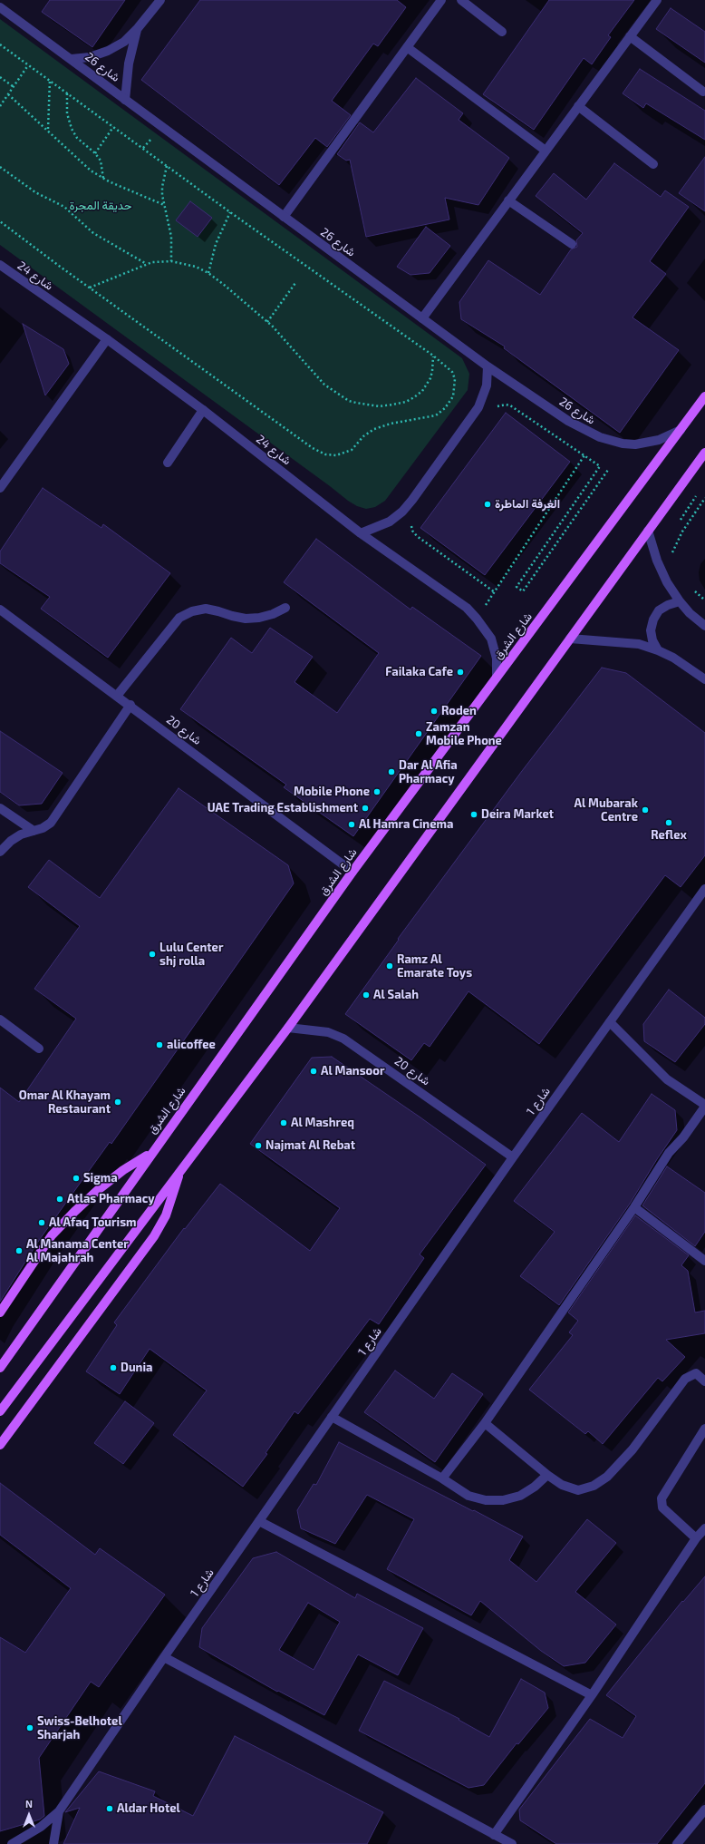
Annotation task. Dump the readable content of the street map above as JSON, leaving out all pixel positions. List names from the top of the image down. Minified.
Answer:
{"streets":{"main road":["شارع الشرق"],"street":["شارع 26","شارع 24","شارع 20","شارع 1"]},"crossings":[["شارع 26","شارع الشرق"],["شارع 24","شارع الشرق"],["شارع الشرق","شارع 20"],["شارع 20","شارع 1"]],"parks":["حديقة المجرة"],"places":["الغرفة الماطرة","Failaka Cafe","Roden","Zamzan Mobile Phone","Dar Al Afia Pharmacy","Mobile Phone","UAE Trading Establishment","Al Mubarak Centre","Deira Market","Reflex","Al Hamra Cinema","Lulu Center shj rolla","Ramz Al Emarate Toys","Al Salah","alicoffee","Al Mansoor","Omar Al Khayam Restaurant","Al Mashreq","Najmat Al Rebat","Sigma","Atlas Pharmacy","Al Afaq Tourism","Al Manama Center Al Majahrah","Dunia","Swiss-Belhotel Sharjah","Aldar Hotel"],"north":"top"}
